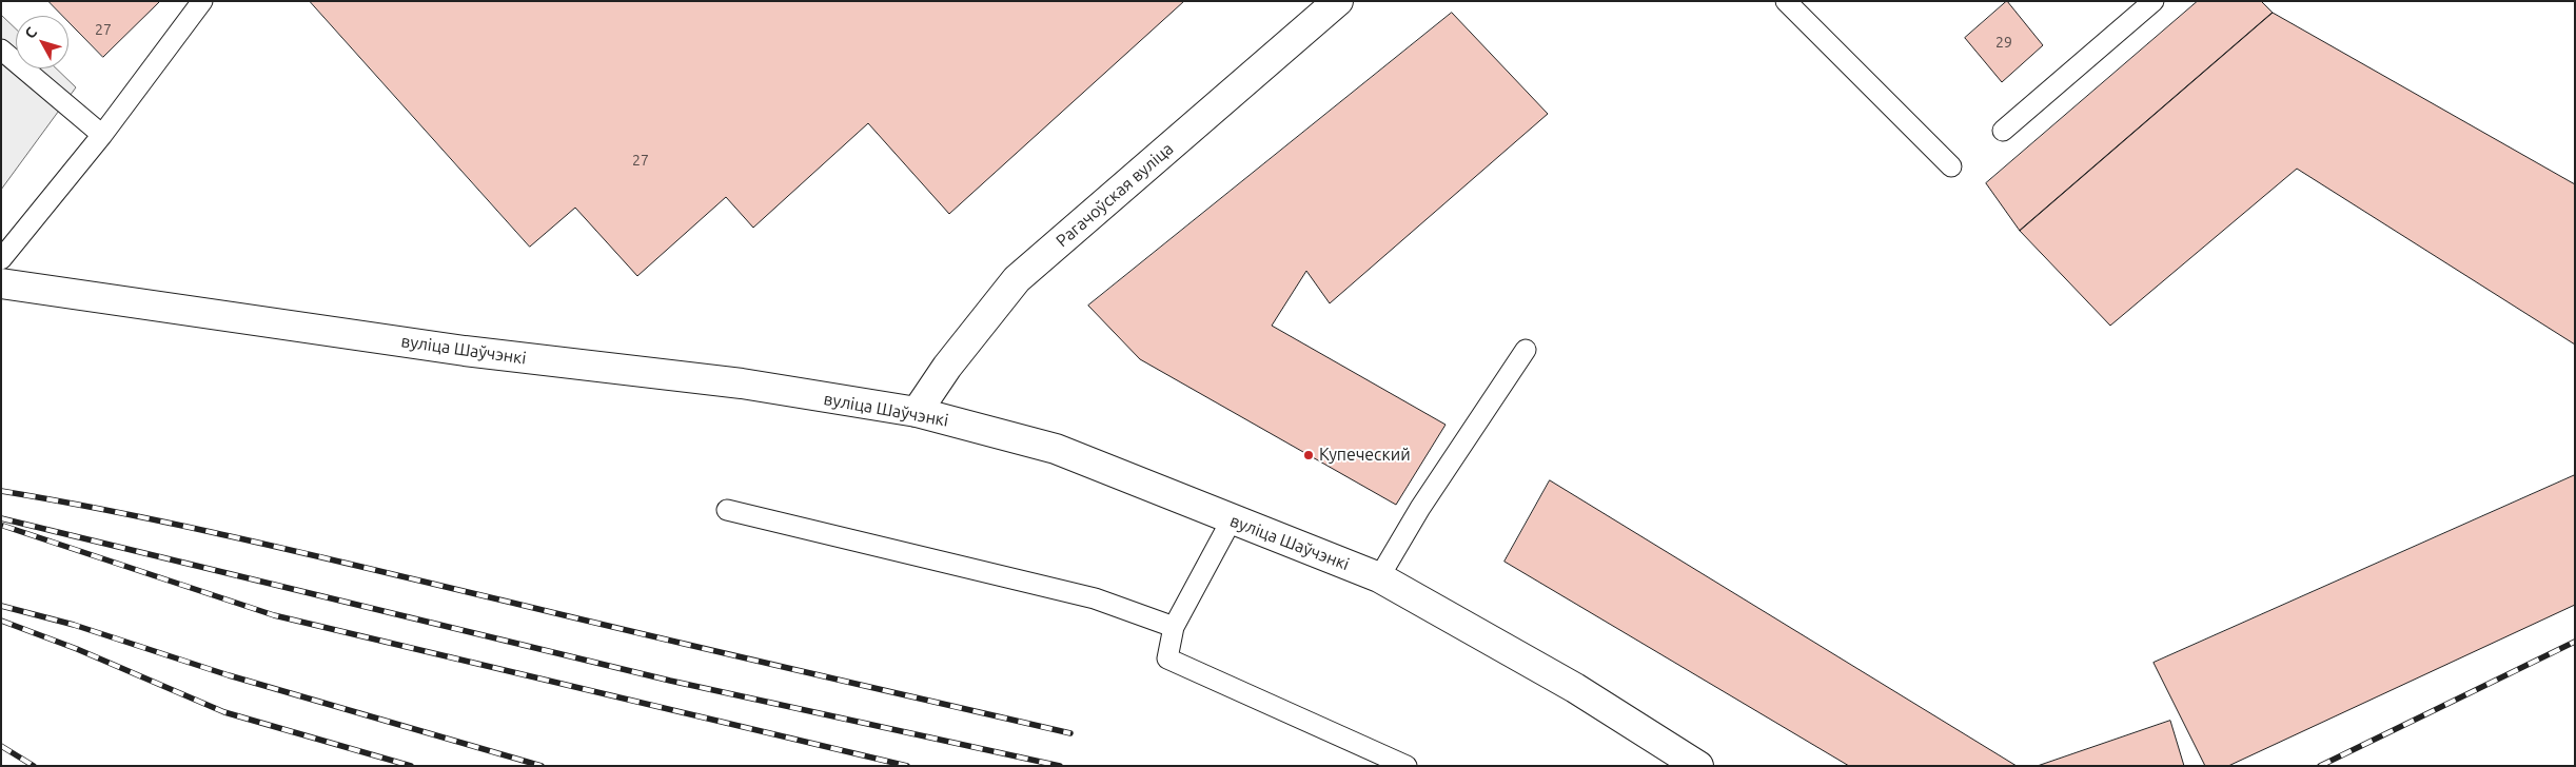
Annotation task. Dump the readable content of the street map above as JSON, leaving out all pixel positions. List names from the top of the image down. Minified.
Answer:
{"streets":{"main road":["Рагачоўская вуліца","вуліца Шаўчэнкі"]},"crossings":[["Рагачоўская вуліца","вуліца Шаўчэнкі"]],"places":["Купеческий"],"house_numbers":["27","29","27"],"north":"top left"}
